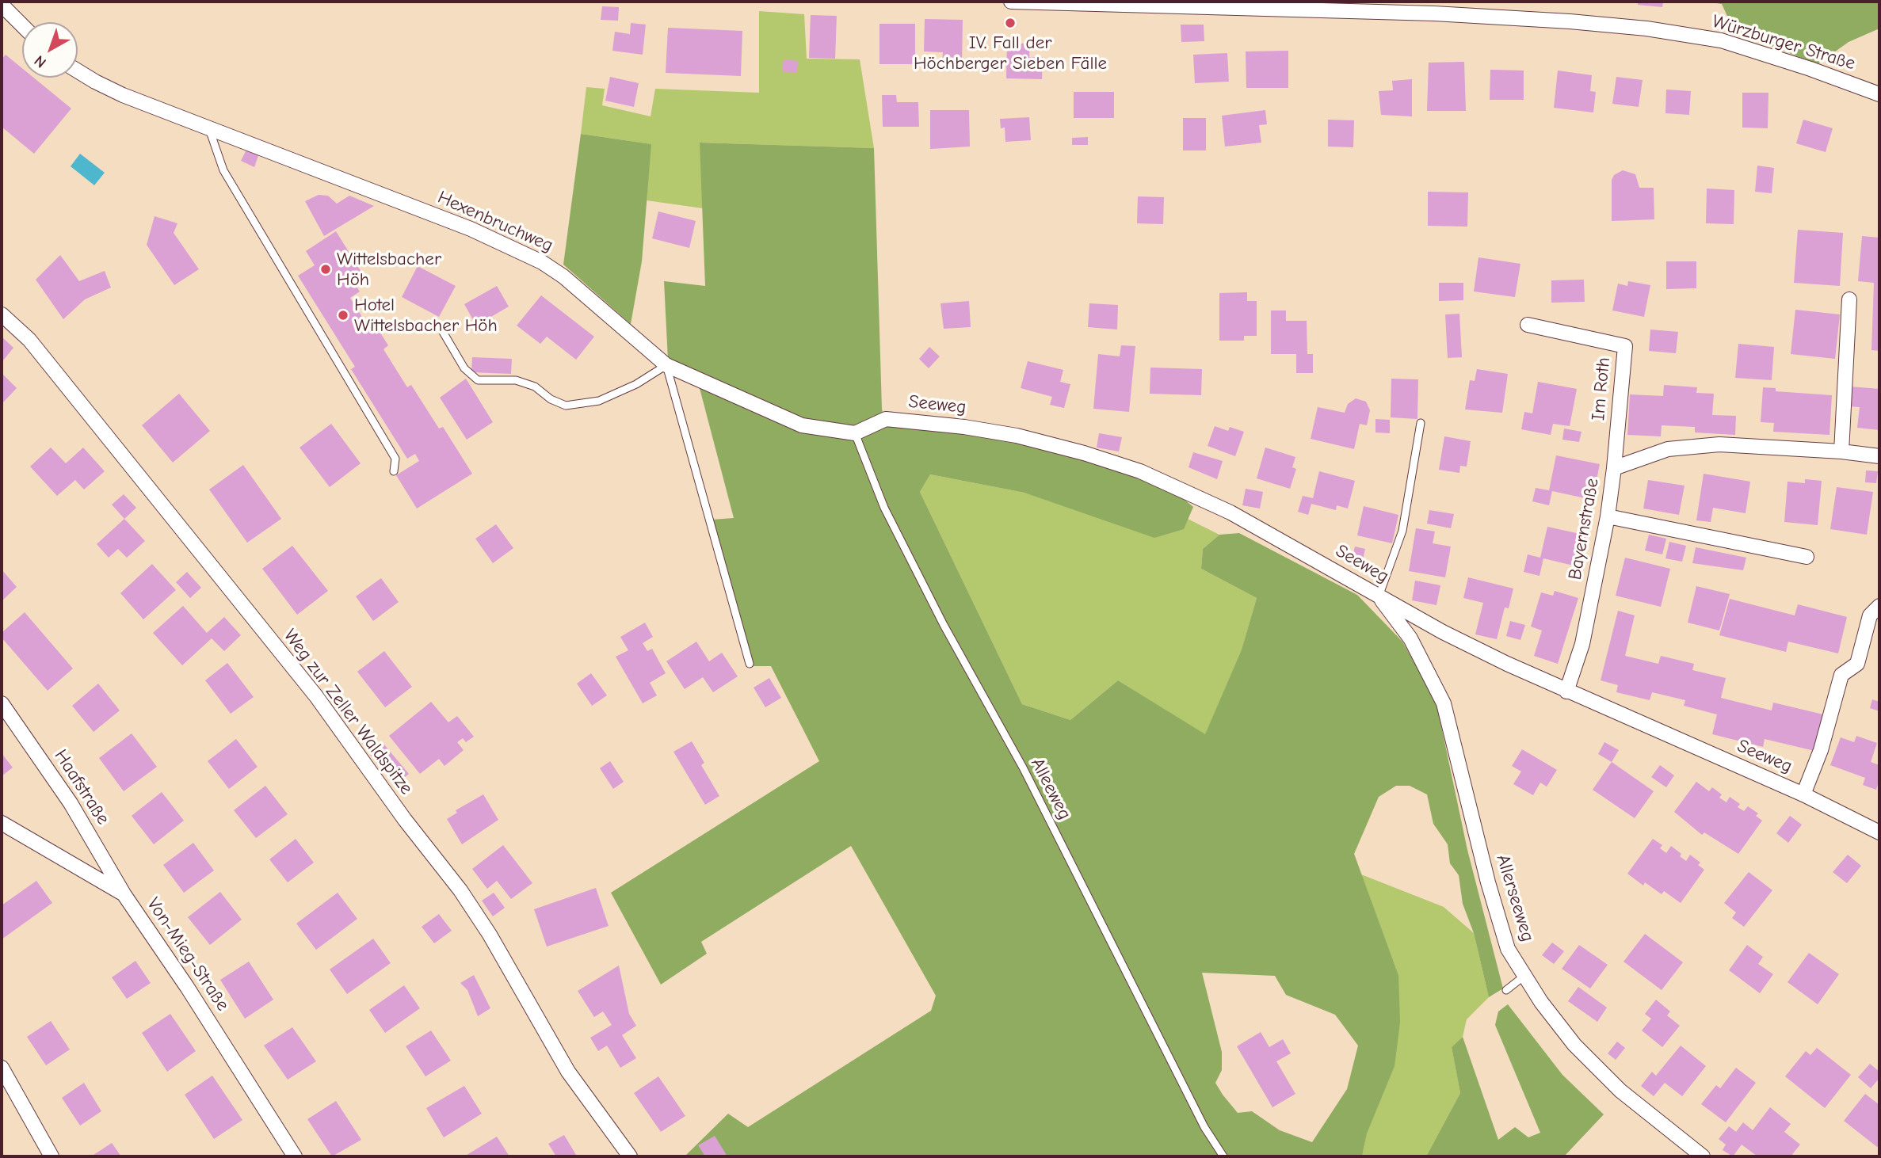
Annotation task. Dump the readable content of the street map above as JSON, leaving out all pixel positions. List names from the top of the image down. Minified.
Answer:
{"streets":{"street":["Würzburger Straße","Hexenbruchweg","Im Roth","Seeweg","Bayernstraße","Weg zur Zeller Waldspitze","Haafstraße","Allerseeweg","Von-Mieg-Straße"],"lane":["Alleeweg"]},"crossings":[["Hexenbruchweg","Seeweg"],["Hexenbruchweg","Alleeweg"],["Im Roth","Bayernstraße"],["Seeweg","Bayernstraße"],["Seeweg","Alleeweg"],["Seeweg","Allerseeweg"],["Haafstraße","Von-Mieg-Straße"]],"places":["IV. Fall der Höchberger Sieben Fälle","Wittelsbacher Höh","Hotel Wittelsbacher Höh"],"north":"bottom left"}
